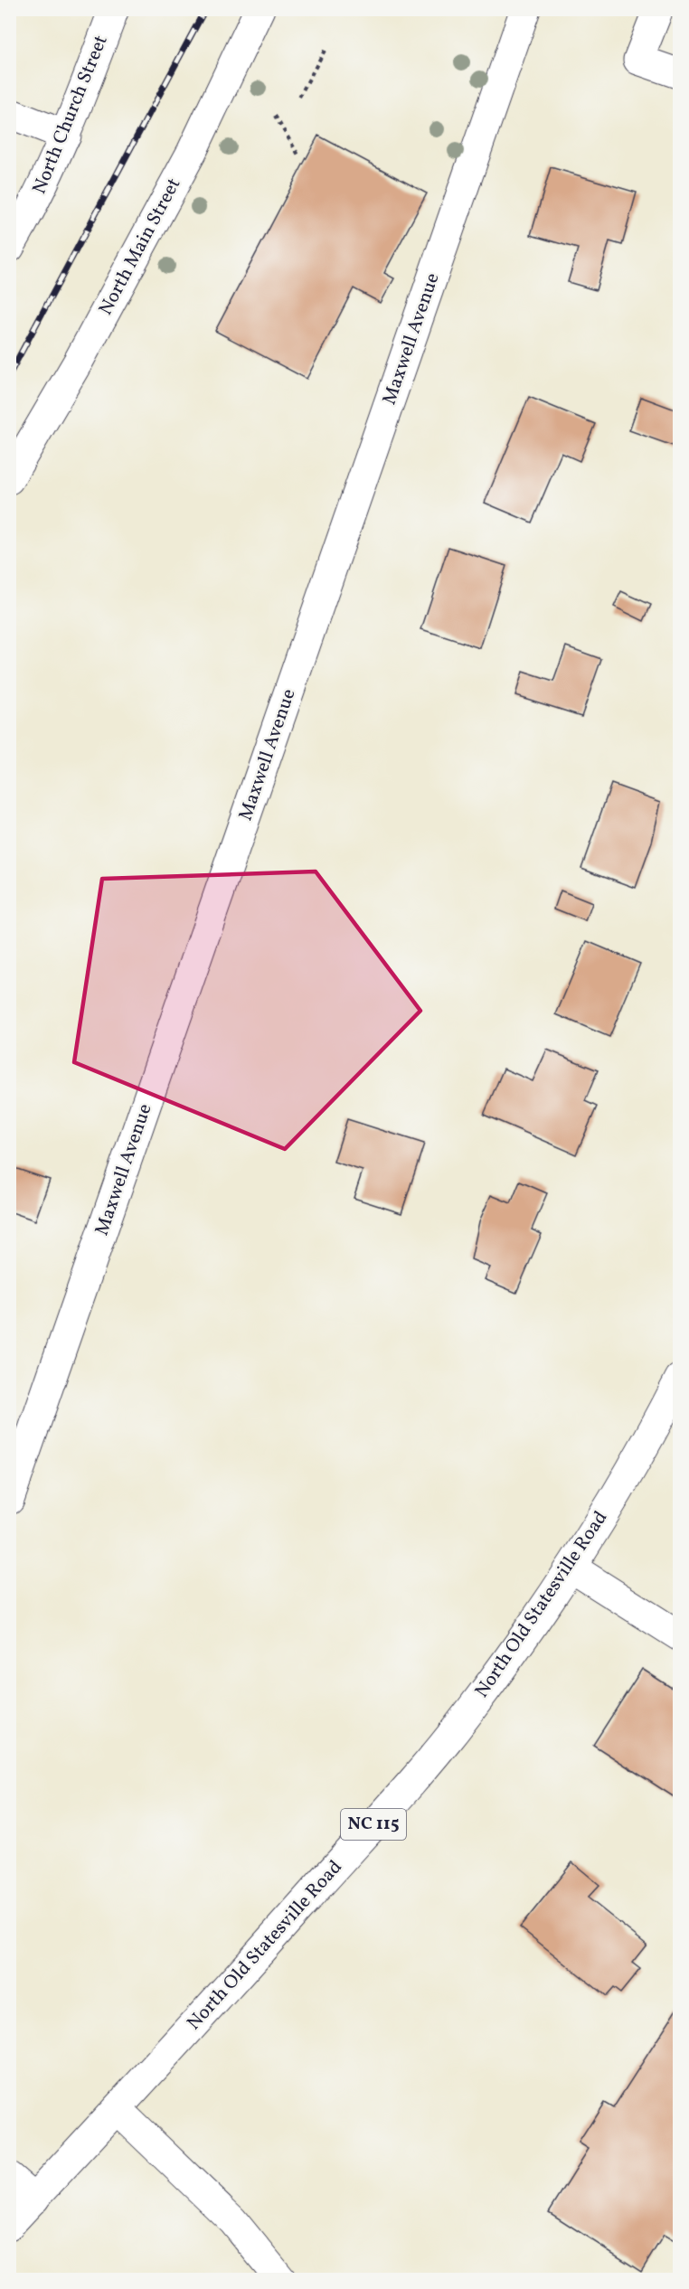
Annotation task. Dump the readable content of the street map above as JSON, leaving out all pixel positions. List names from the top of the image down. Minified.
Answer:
{"streets":{"street":["North Church Street","North Main Street","Maxwell Avenue","North Old Statesville Road","NC 115"]}}
